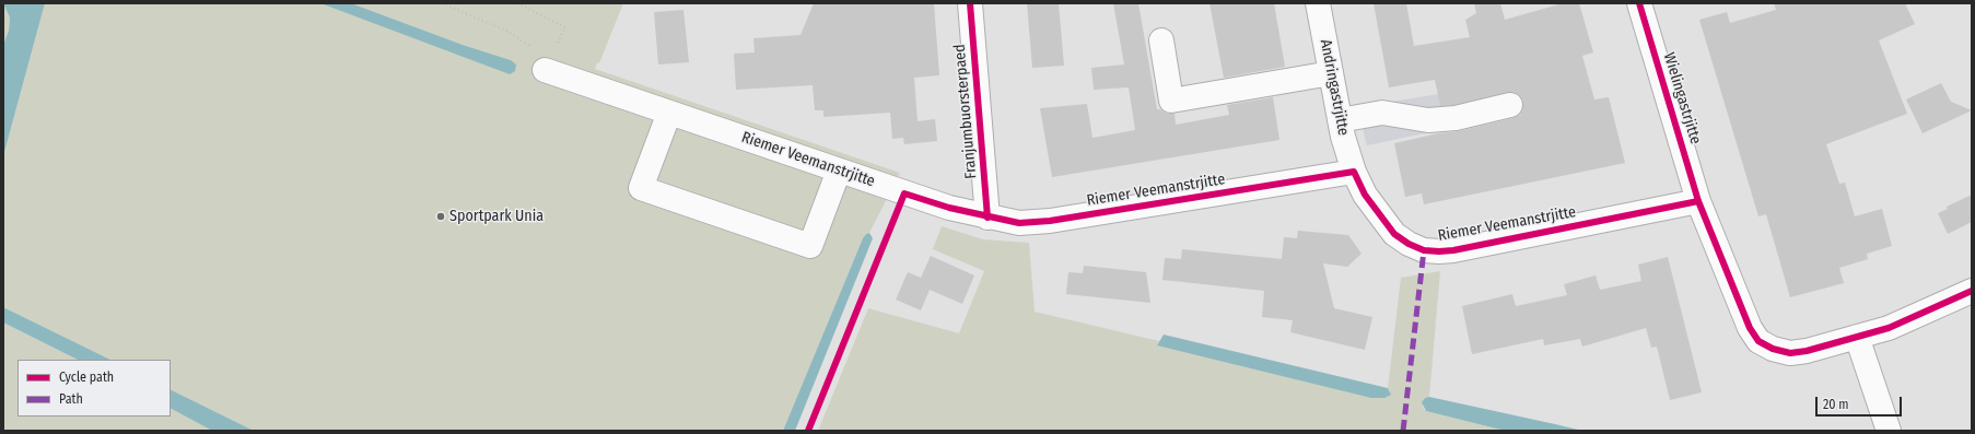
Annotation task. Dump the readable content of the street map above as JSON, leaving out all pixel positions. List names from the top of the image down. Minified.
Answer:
{"streets":{"street":["Andringastrjitte","Wielingastrjitte","Franjumbuorsterpaed","Riemer Veemanstrjitte"]},"crossings":[["Andringastrjitte","Riemer Veemanstrjitte"],["Wielingastrjitte","Riemer Veemanstrjitte"],["Franjumbuorsterpaed","Riemer Veemanstrjitte"]],"places":["Sportpark Unia"],"legend":["Cycle path","Path"],"scale_bar":"20 m"}
